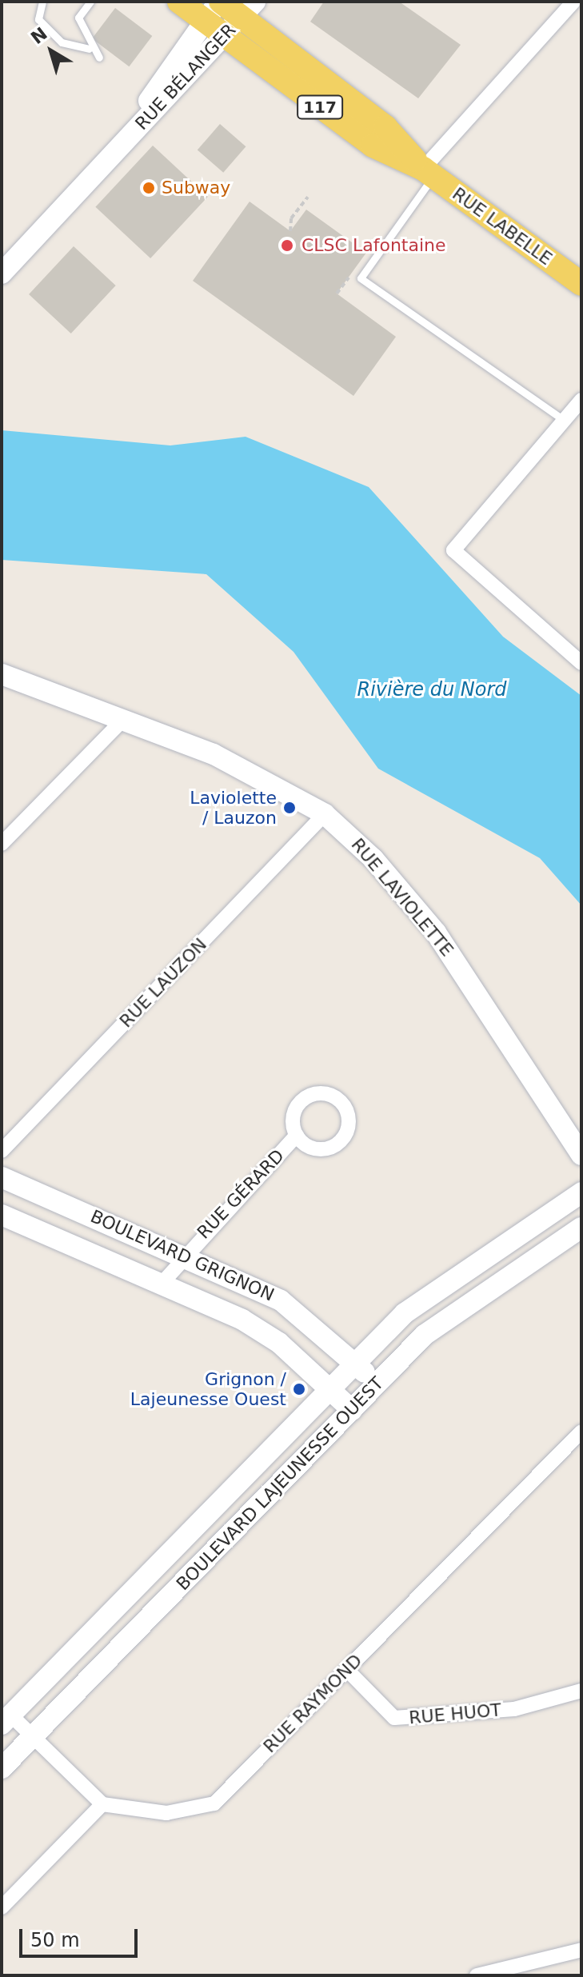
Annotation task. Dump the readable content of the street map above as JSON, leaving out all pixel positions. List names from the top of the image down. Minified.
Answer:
{"streets":{"main road":["117","RUE LABELLE"],"street":["RUE BÉLANGER","RUE LAVIOLETTE","RUE LAUZON","RUE GÉRARD","BOULEVARD GRIGNON","BOULEVARD LAJEUNESSE OUEST","RUE RAYMOND","RUE HUOT"]},"crossings":[["RUE BÉLANGER","117"],["RUE BÉLANGER","RUE LABELLE"],["117","RUE LABELLE"],["RUE LAVIOLETTE","RUE LAUZON"],["RUE GÉRARD","BOULEVARD GRIGNON"],["BOULEVARD GRIGNON","BOULEVARD LAJEUNESSE OUEST"],["RUE RAYMOND","RUE HUOT"]],"water":["Rivière du Nord"],"places":["Subway","CLSC Lafontaine","Laviolette / Lauzon","Grignon / Lajeunesse Ouest"],"scale_bar":"50 m","north":"top left"}
